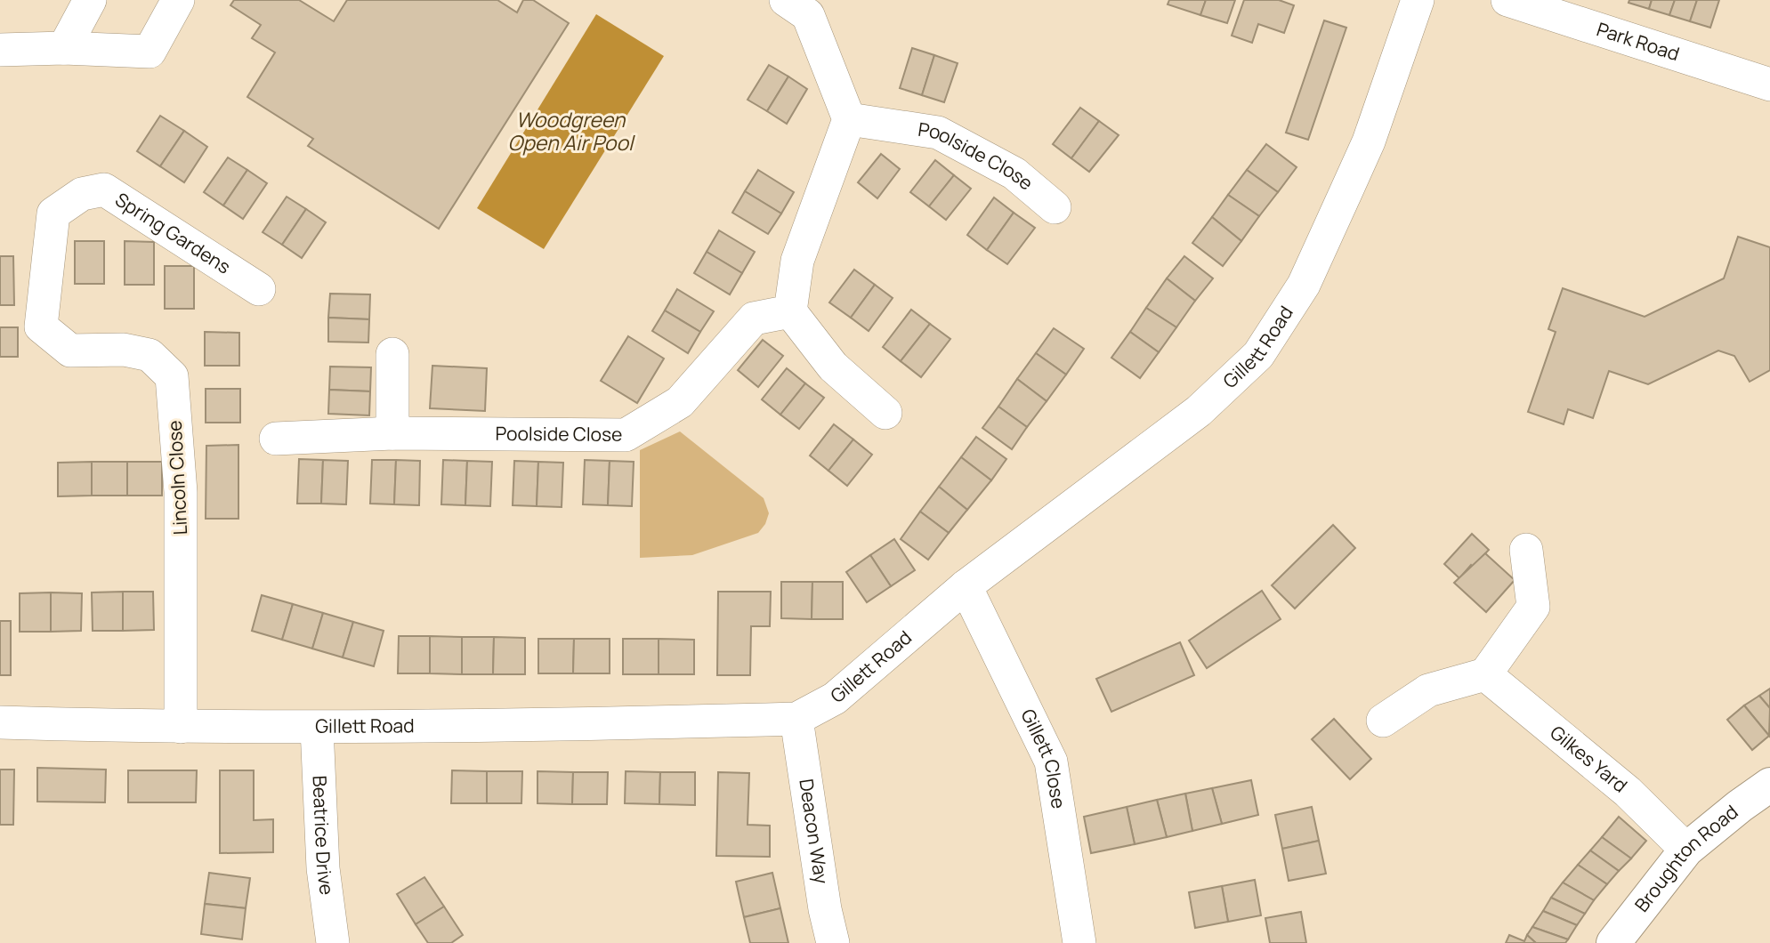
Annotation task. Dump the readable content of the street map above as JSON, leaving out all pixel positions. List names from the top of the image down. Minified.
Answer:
{"streets":{"main road":["Broughton Road"],"street":["Park Road","Poolside Close","Spring Gardens","Gillett Road","Lincoln Close","Gillett Close","Gilkes Yard","Deacon Way","Beatrice Drive"]},"crossings":[["Spring Gardens","Lincoln Close"],["Gillett Road","Lincoln Close"],["Gillett Road","Gillett Close"],["Gillett Road","Deacon Way"],["Gillett Road","Beatrice Drive"],["Gilkes Yard","Broughton Road"]],"water":["Woodgreen Open Air Pool"]}
